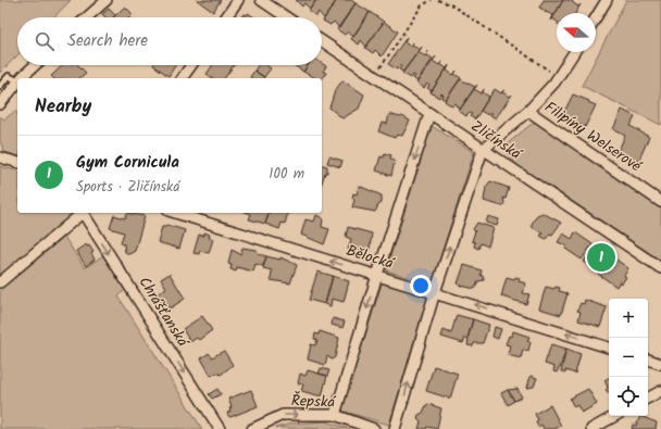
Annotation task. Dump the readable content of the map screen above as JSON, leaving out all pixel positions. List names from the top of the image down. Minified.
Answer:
{"streets":{"street":["Filipíny Welserové","Zličínská","Bělocká","Chrášťanská","Řepská"]},"one_way":["Bělocká","Chrášťanská","Řepská"],"north":"left","page":{"search":"Search here","heading":"Nearby","list":[{"mark":"1","name":"Gym Cornicula","note":"Sports · Zličínská","value":"100 m"}],"pins":"1","map_buttons":["+","−"]}}
